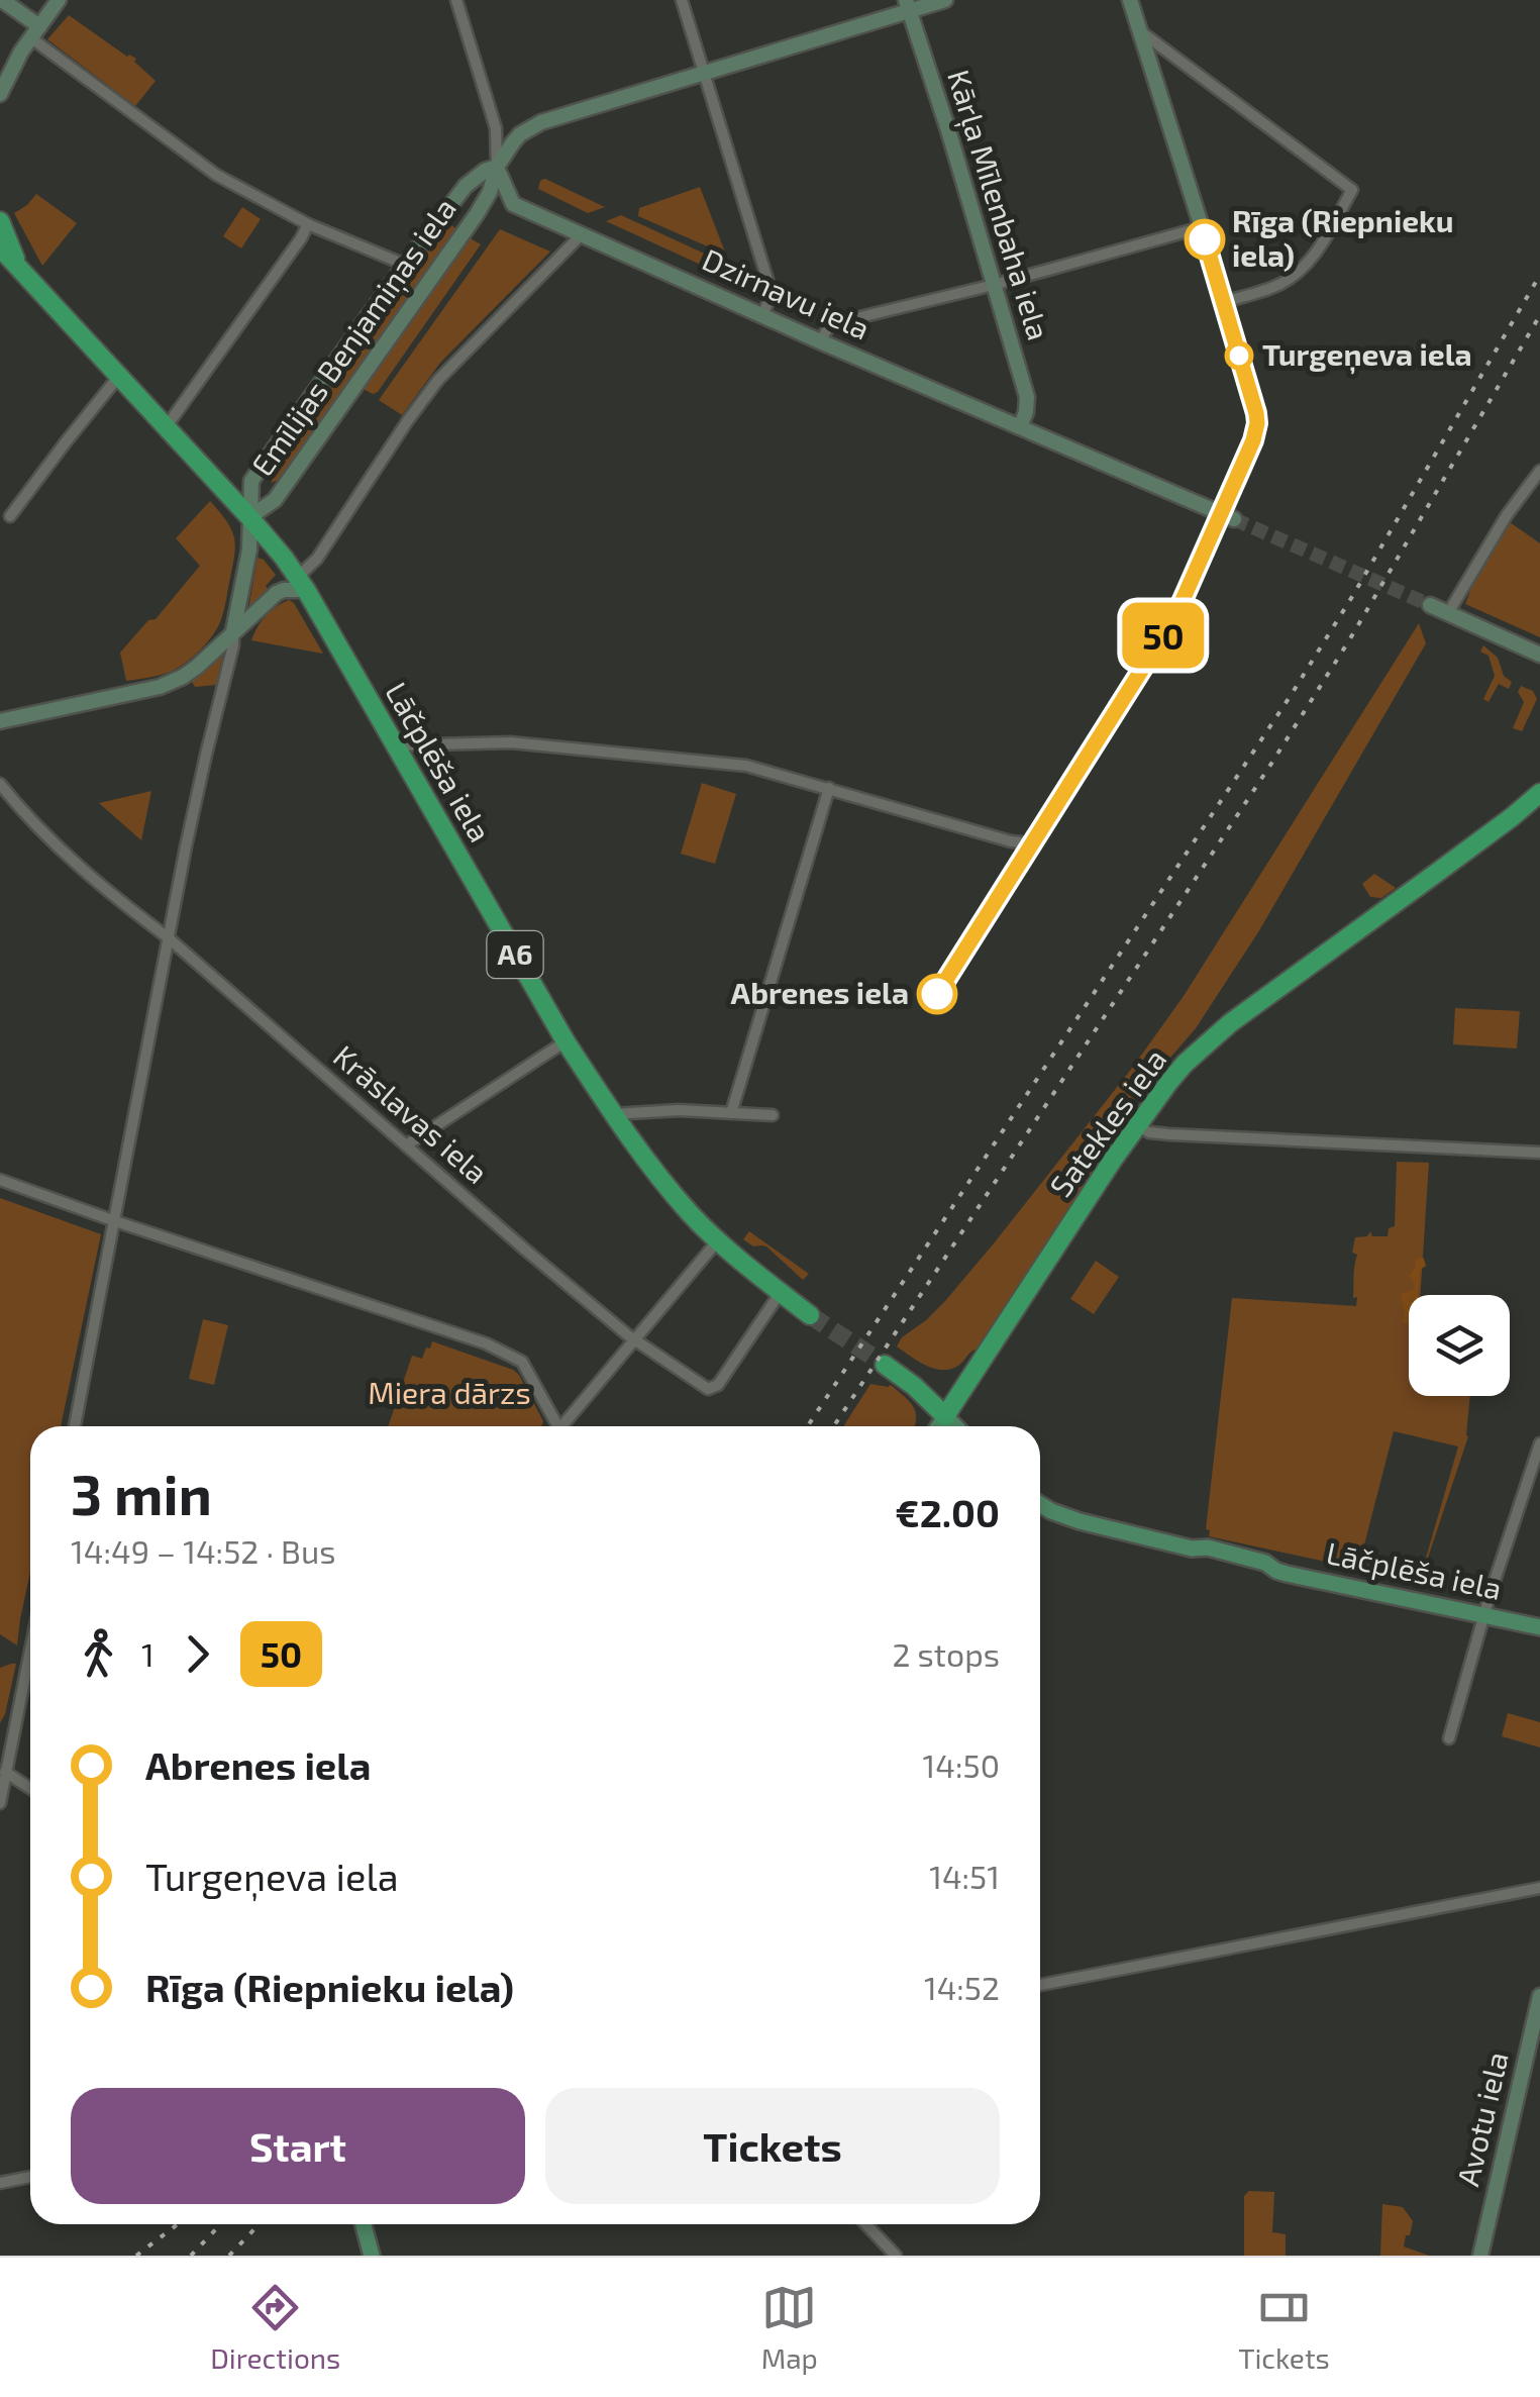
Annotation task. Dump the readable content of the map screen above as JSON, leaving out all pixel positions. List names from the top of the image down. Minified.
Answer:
{"streets":{"highway":["Lāčplēša iela","A6","Satekles iela"],"street":["Kārļa Mīlenbaha iela","Dzirnavu iela","Emīlijas Benjamiņas iela","Krāslavas iela","Avotu iela"]},"crossings":[["Kārļa Mīlenbaha iela","Dzirnavu iela"],["Kārļa Mīlenbaha iela","Emīlijas Benjamiņas iela"],["Dzirnavu iela","Emīlijas Benjamiņas iela"],["Emīlijas Benjamiņas iela","Lāčplēša iela"],["Lāčplēša iela","A6"],["Lāčplēša iela","Krāslavas iela"]],"parks":["Miera dārzs"],"places":["Rīga (Riepnieku iela)","Turgeņeva iela","Abrenes iela"],"lines":["bus line 50"],"page":{"on_map":"50","heading":["3 min","14:49 – 14:52 · Bus","€2.00"],"legs":["1","50","2 stops"],"list":[{"name":"Abrenes iela","value":"14:50"},{"name":"Turgeņeva iela","value":"14:51"},{"name":"Rīga (Riepnieku iela)","value":"14:52"}],"buttons":["Start","Tickets"],"tabs":["Directions","Map","Tickets"]}}
